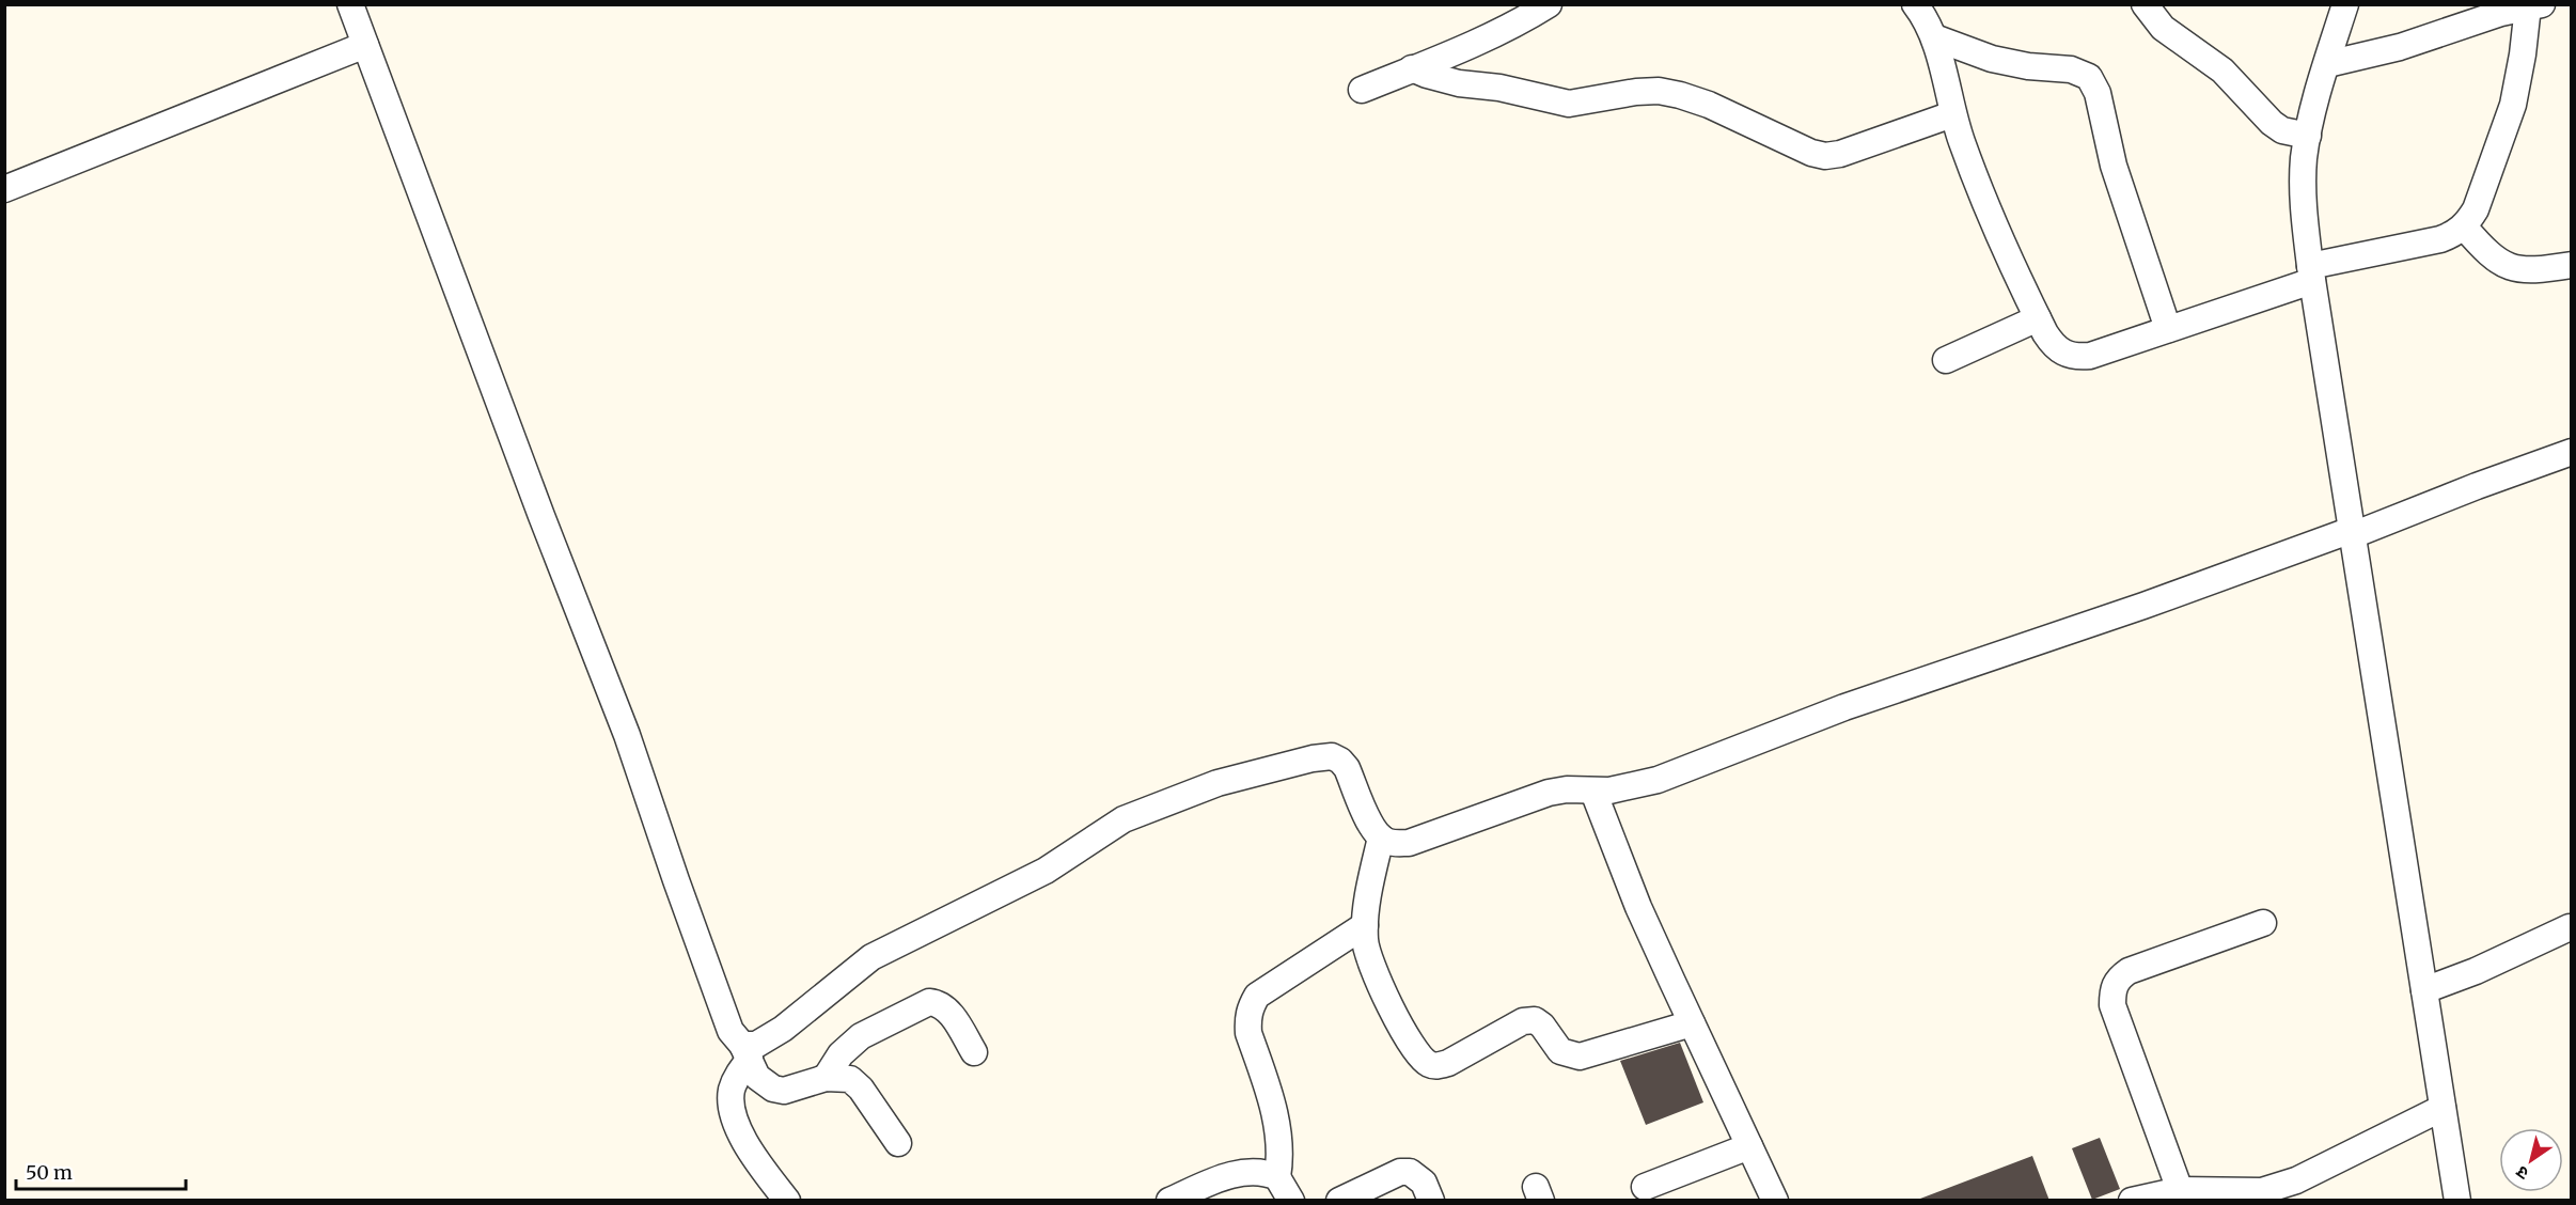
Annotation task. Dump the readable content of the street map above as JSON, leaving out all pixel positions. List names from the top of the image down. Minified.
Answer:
{"scale_bar":"50 m","north":"bottom left"}
